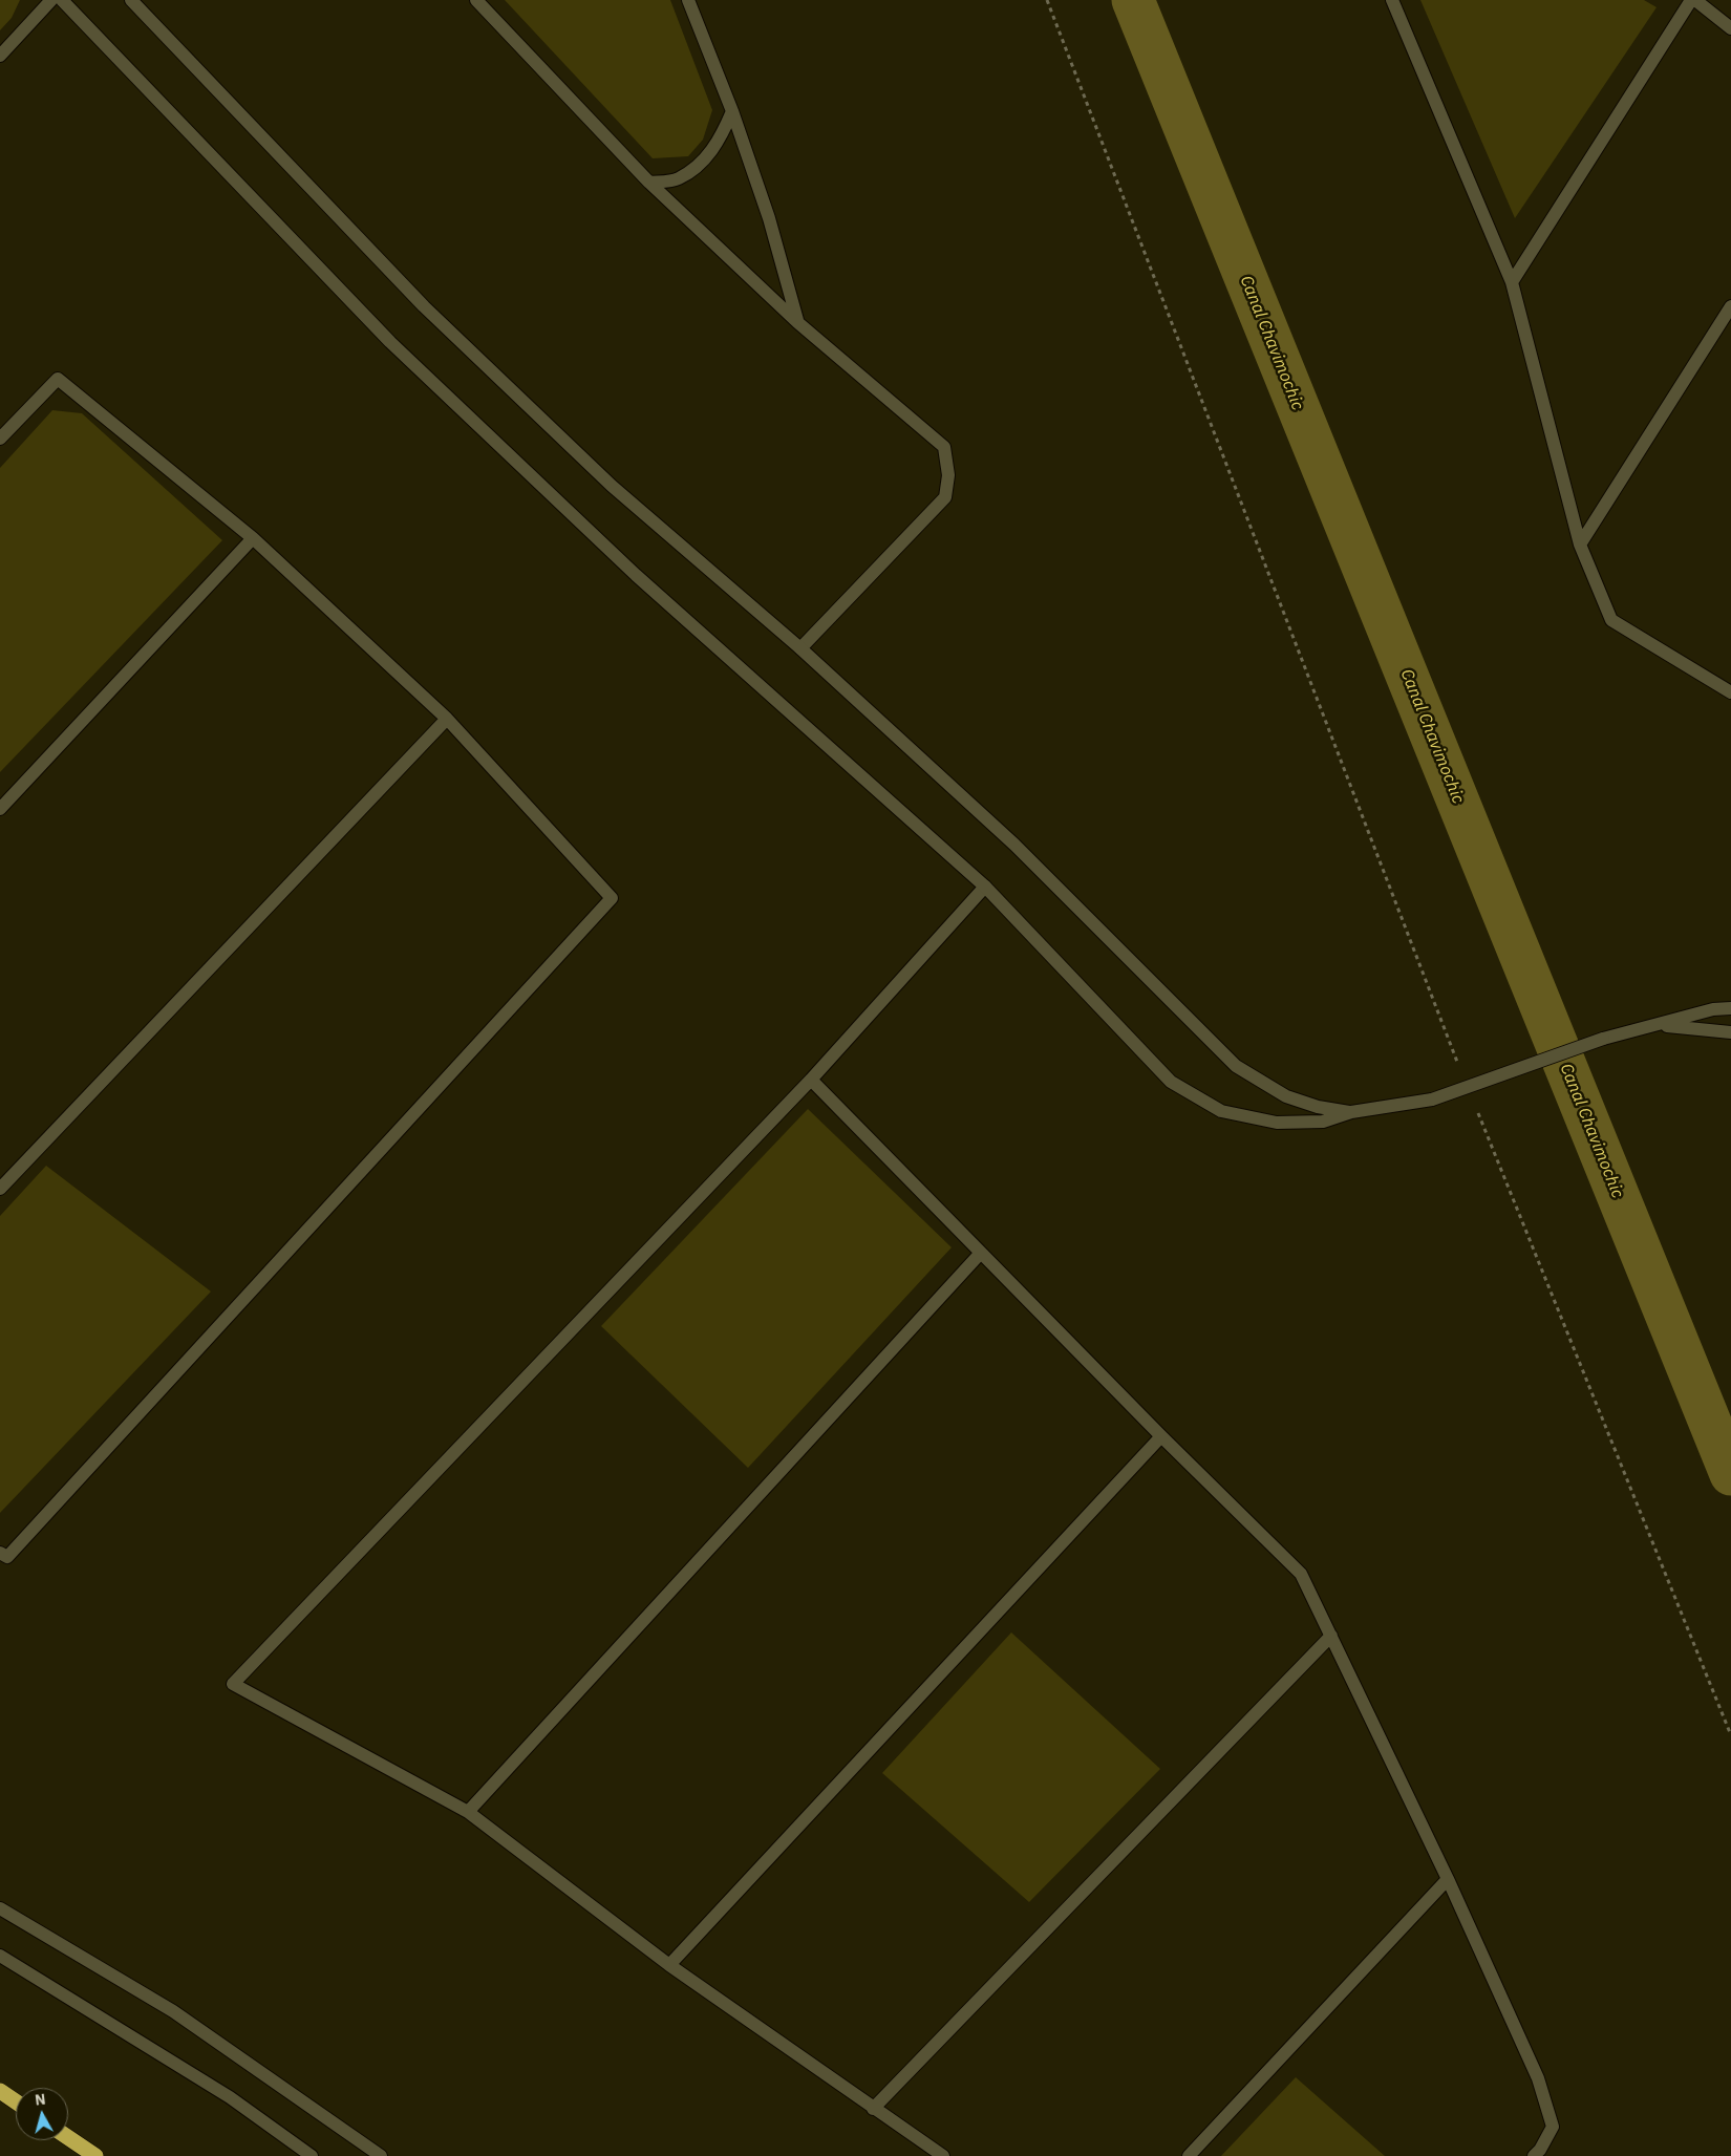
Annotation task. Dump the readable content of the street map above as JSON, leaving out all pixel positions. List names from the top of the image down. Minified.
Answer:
{"water":["Canal Chavimochic"],"north":"top"}
